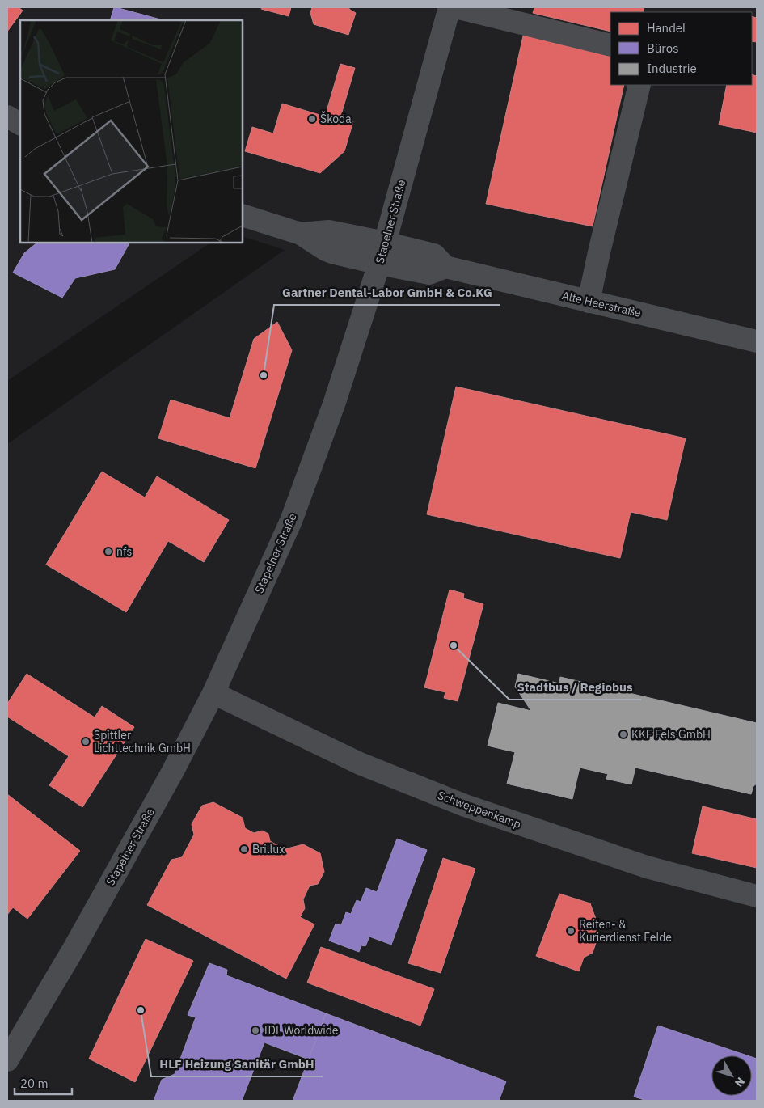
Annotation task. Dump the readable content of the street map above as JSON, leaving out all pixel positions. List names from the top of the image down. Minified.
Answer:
{"streets":{"street":["Stapelner Straße","Alte Heerstraße","Schweppenkamp"]},"crossings":[["Stapelner Straße","Alte Heerstraße"],["Stapelner Straße","Schweppenkamp"]],"places":["Škoda","Gartner Dental-Labor GmbH & Co.KG","nfs","Stadtbus / Regiobus","KKF Fels GmbH","Spittler Lichttechnik GmbH","Brillux","Reifen- & Kurierdienst Felde","HLF Heizung Sanitär GmbH","IDL Worldwide"],"legend":["Handel","Büros","Industrie"],"scale_bar":"20 m","north":"bottom right"}
